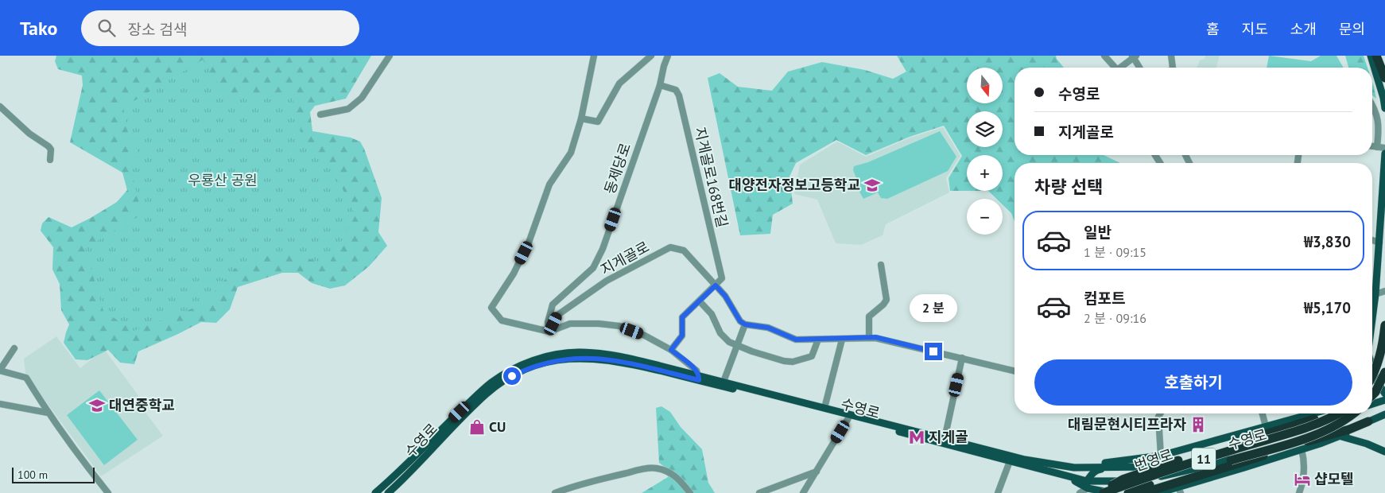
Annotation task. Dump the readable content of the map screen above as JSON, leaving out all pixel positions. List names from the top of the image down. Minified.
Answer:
{"streets":{"highway":["11","번영로"],"main road":["수영로"],"street":["동제당로","지게골로168번길","지게골로"]},"crossings":[["동제당로","지게골로168번길"],["동제당로","지게골로"],["지게골로168번길","지게골로"]],"parks":["우룡산 공원"],"places":{"school or university":["대양전자정보고등학교","대연중학교"],"building":["대림문현시티프라자"],"shop":["CU"],"metro station":["지게골"],"hotel":["샵모텔"]},"scale_bar":"100 m","north":"bottom","page":{"header":"Tako","search":"장소 검색","nav":["홈","지도","소개","문의"],"map_buttons":["+","−"],"banner":["수영로","지게골로"],"heading":"차량 선택","list":[{"name":"일반","note":"1 분 · 09:15","value":"₩3,830"},{"name":"컴포트","note":"2 분 · 09:16","value":"₩5,170"}],"bubble":"2 분","buttons":"호출하기","scale":"100 m"}}
